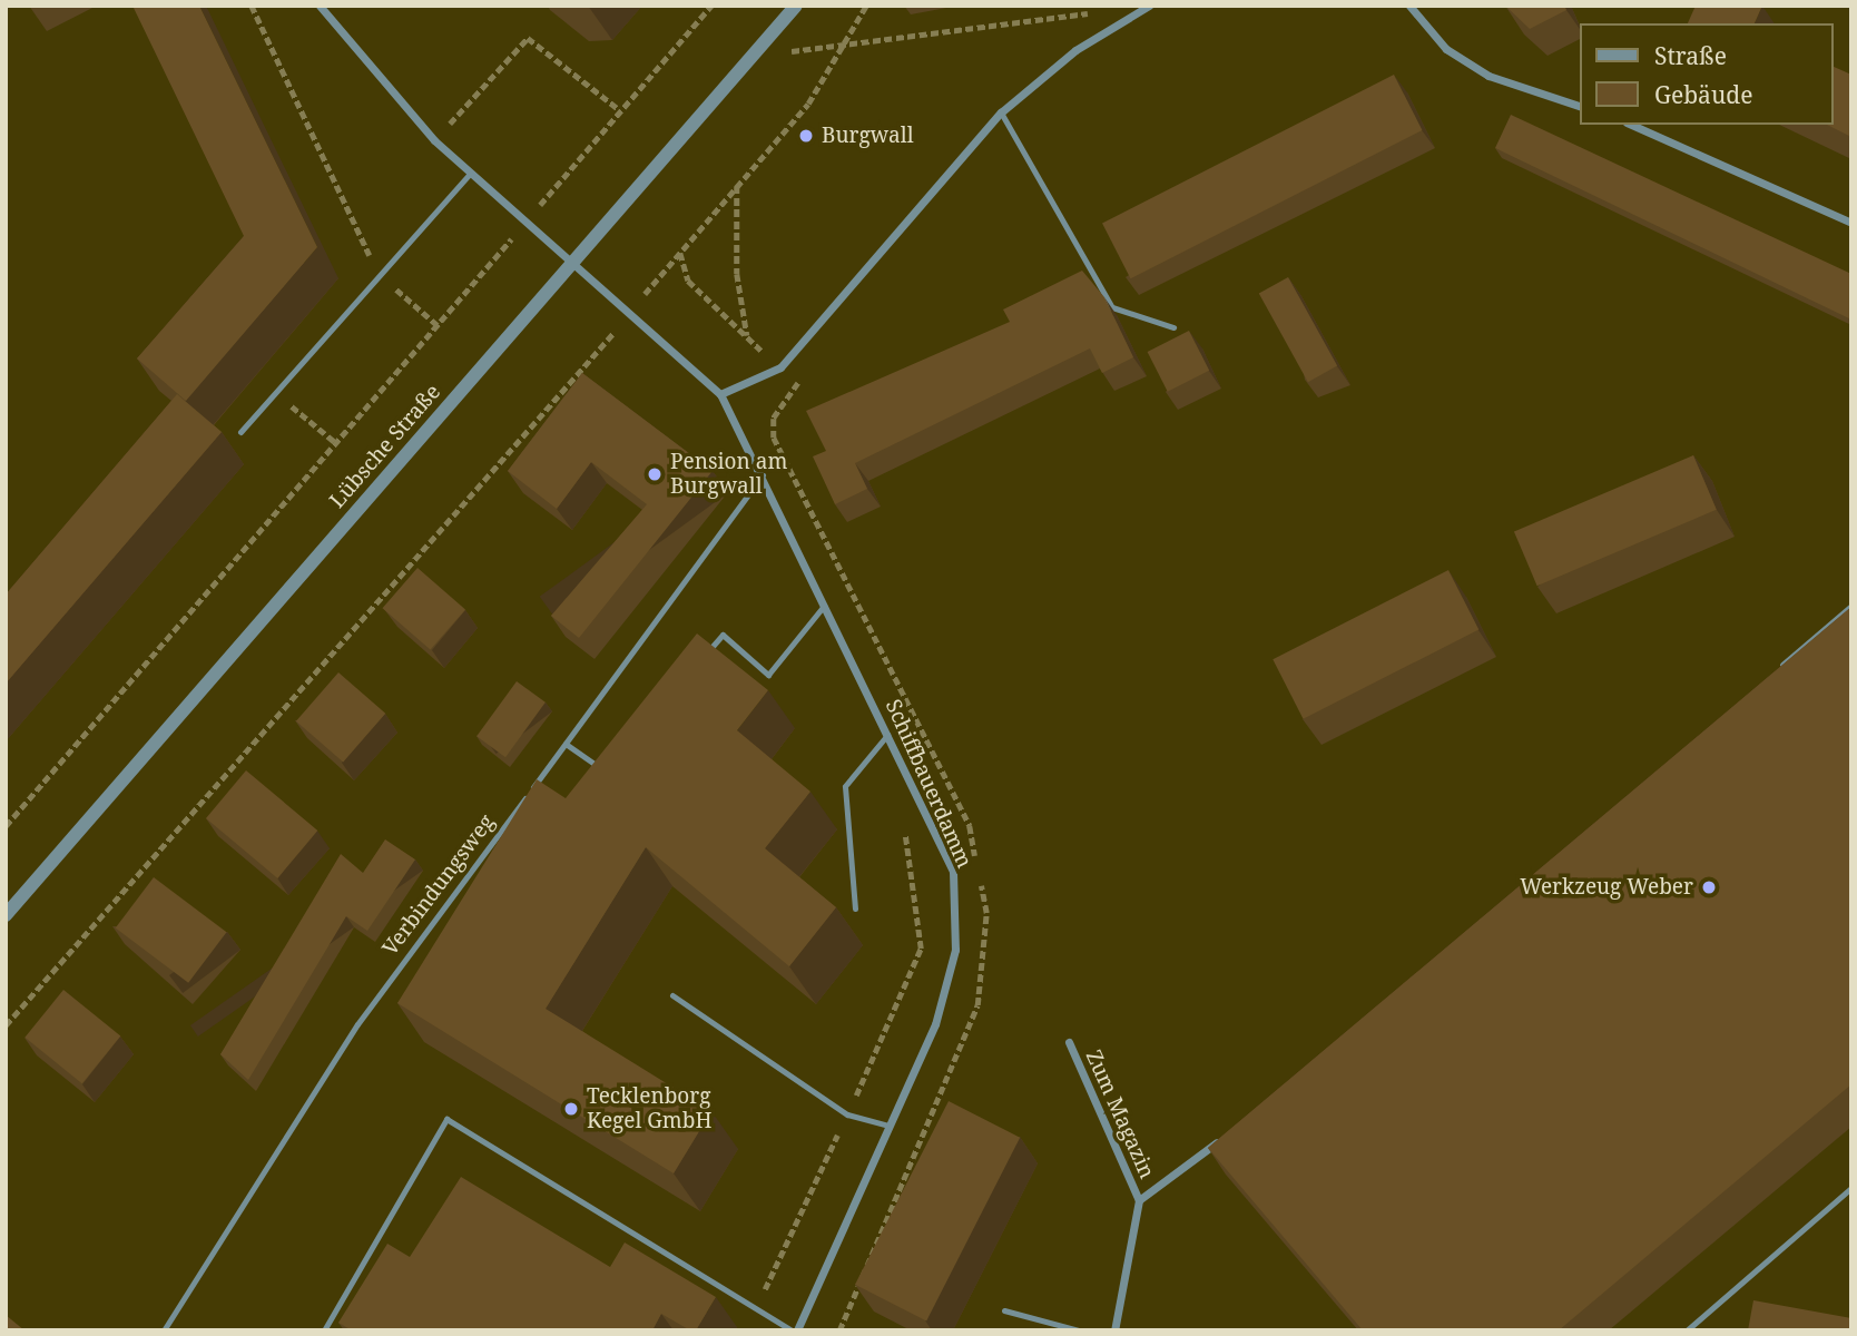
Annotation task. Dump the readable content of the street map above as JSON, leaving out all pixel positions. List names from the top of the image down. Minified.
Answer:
{"streets":{"street":["Lübsche Straße","Schiffbauerdamm","Zum Magazin"],"lane":["Verbindungsweg"]},"crossings":[["Schiffbauerdamm","Verbindungsweg"]],"places":["Burgwall","Pension am Burgwall","Werkzeug Weber","Tecklenborg Kegel GmbH"],"legend":["Straße","Gebäude"]}
